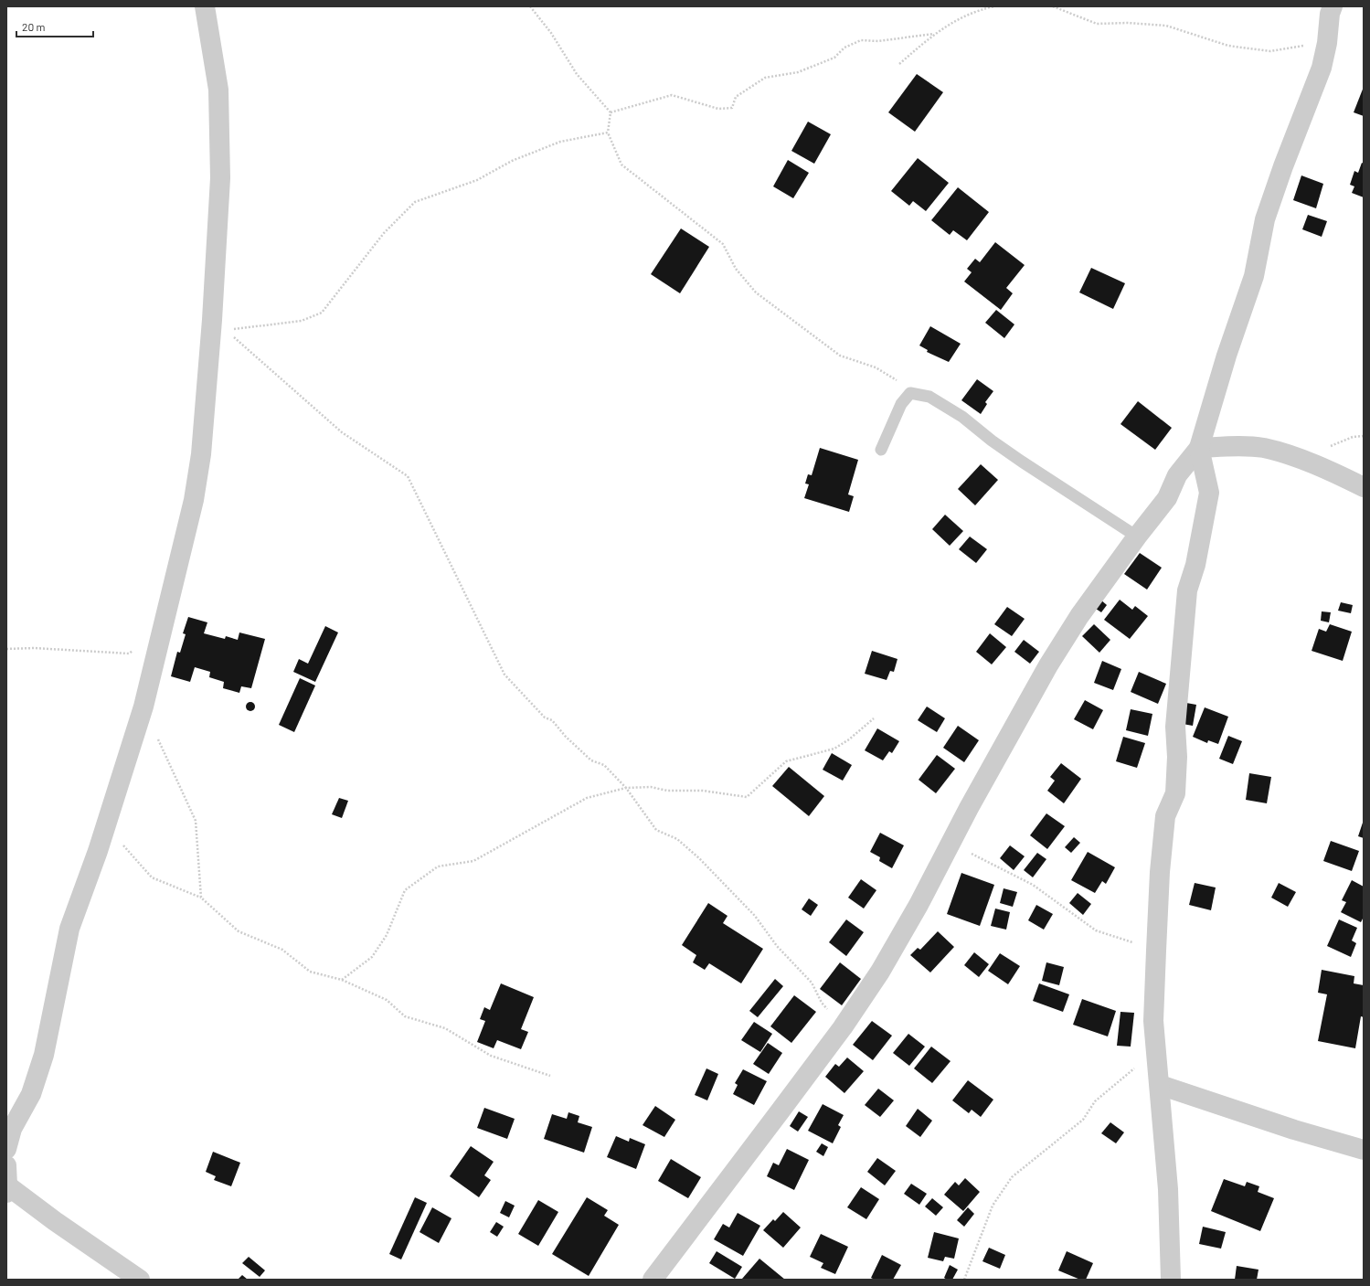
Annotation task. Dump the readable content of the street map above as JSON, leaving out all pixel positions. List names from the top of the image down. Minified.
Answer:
{"scale_bar":"20 m"}
